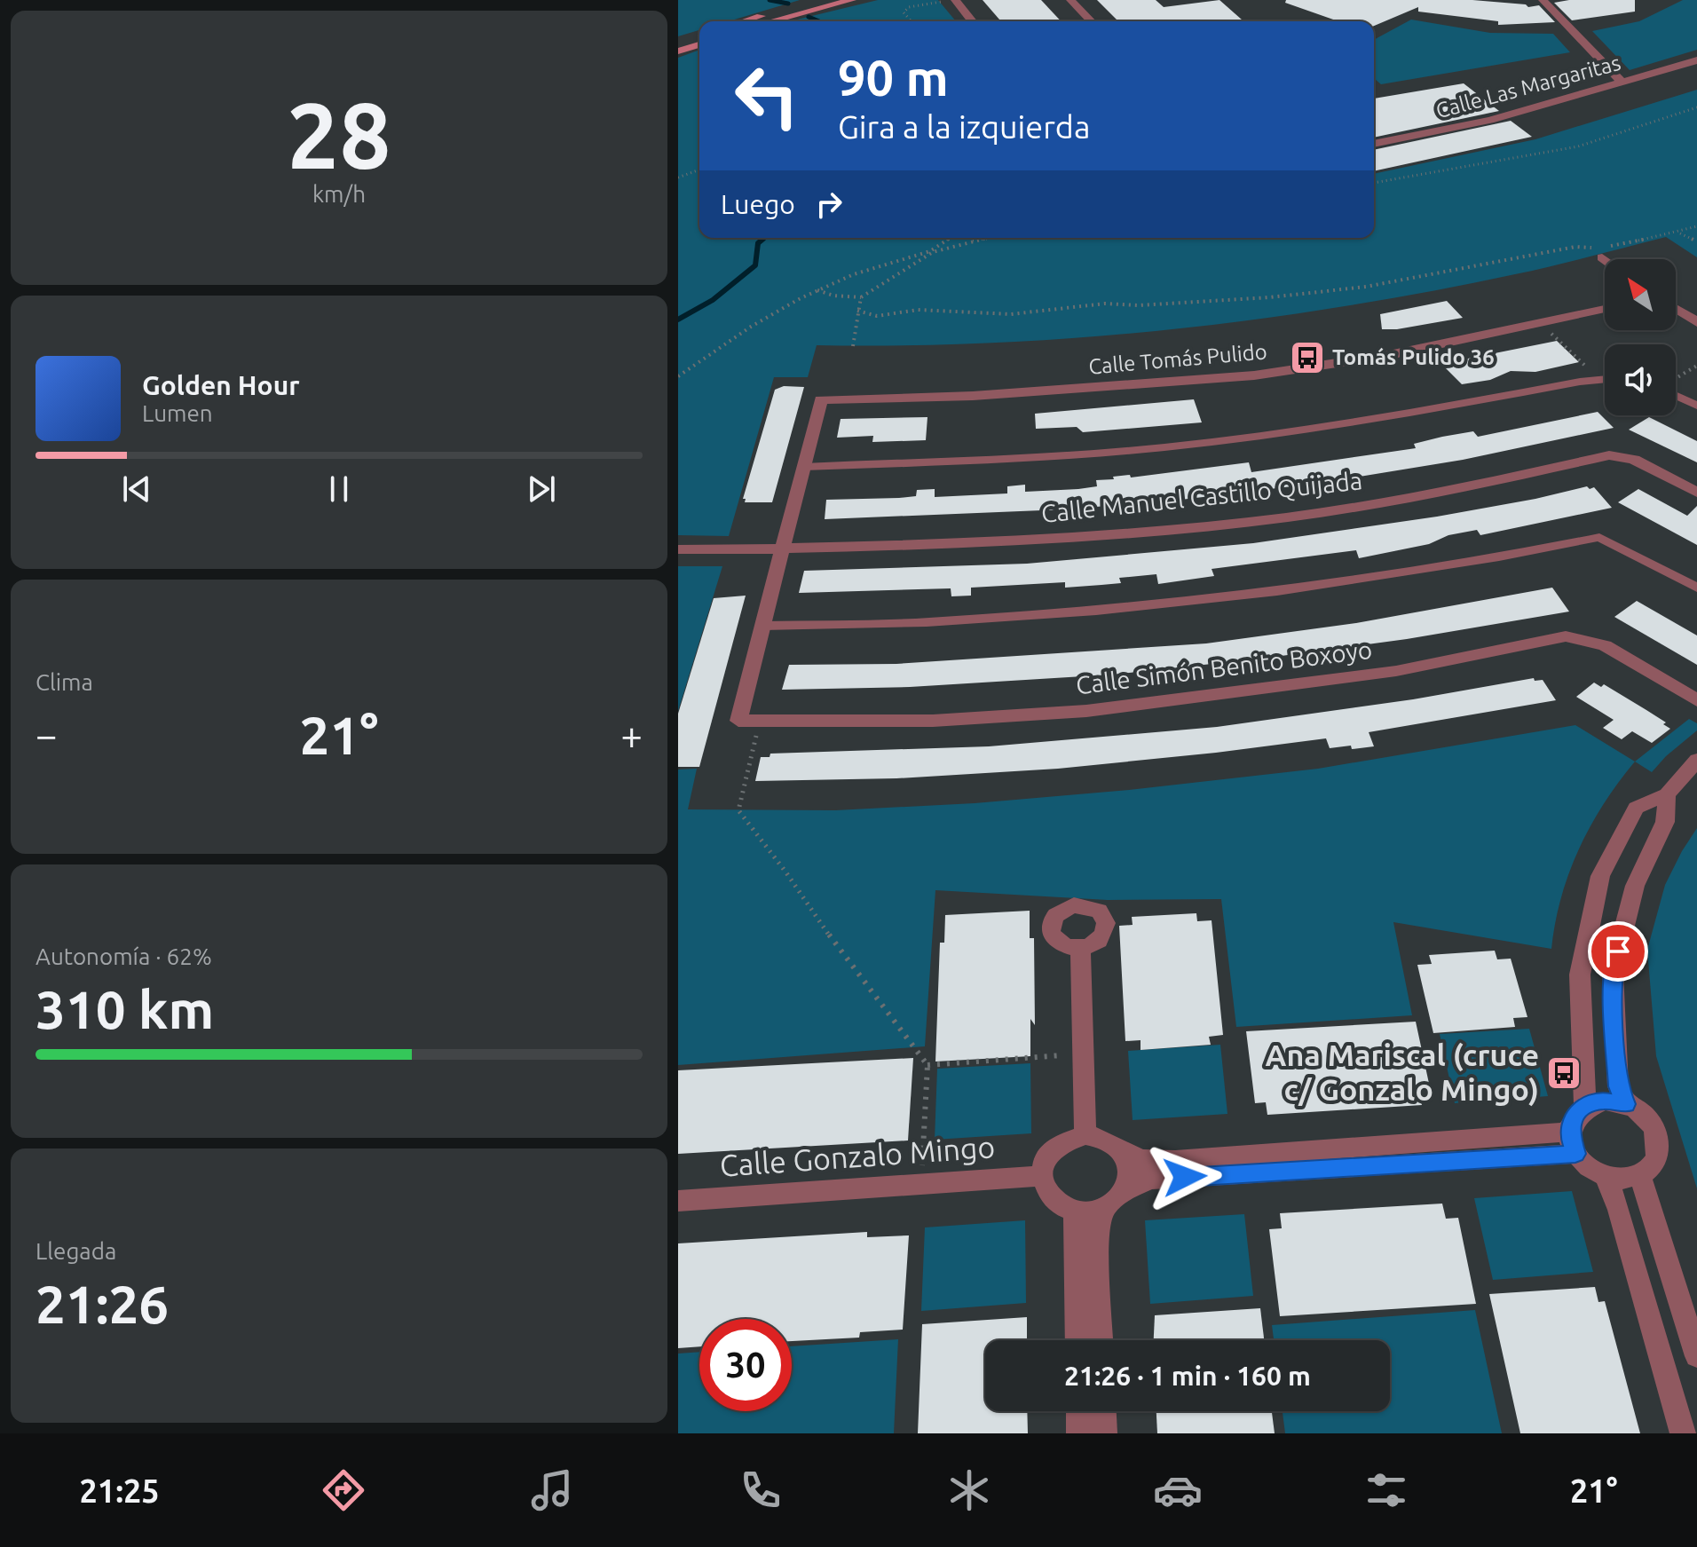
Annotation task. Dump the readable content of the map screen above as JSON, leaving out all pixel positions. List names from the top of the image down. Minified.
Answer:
{"streets":{"street":["Calle Las Margaritas","Calle Tomás Pulido","Calle Manuel Castillo Quijada","Calle Simón Benito Boxoyo","Calle Gonzalo Mingo"]},"places":{"bus stop":["Tomás Pulido 36","Ana Mariscal (cruce c/ Gonzalo Mingo)"]},"north":"top left","page":{"tile":[["28","km/h"],"Clima",["Autonomía · 62%","310 km"],["Llegada","21:26"]],"turn":["90 m","Gira a la izquierda"],"then":"Luego","song":["Golden Hour","Lumen"],"heat":["−","21°","+"],"limit":"30","trip":"21:26 · 1 min · 160 m","tabs":["21:25","21°"]}}
